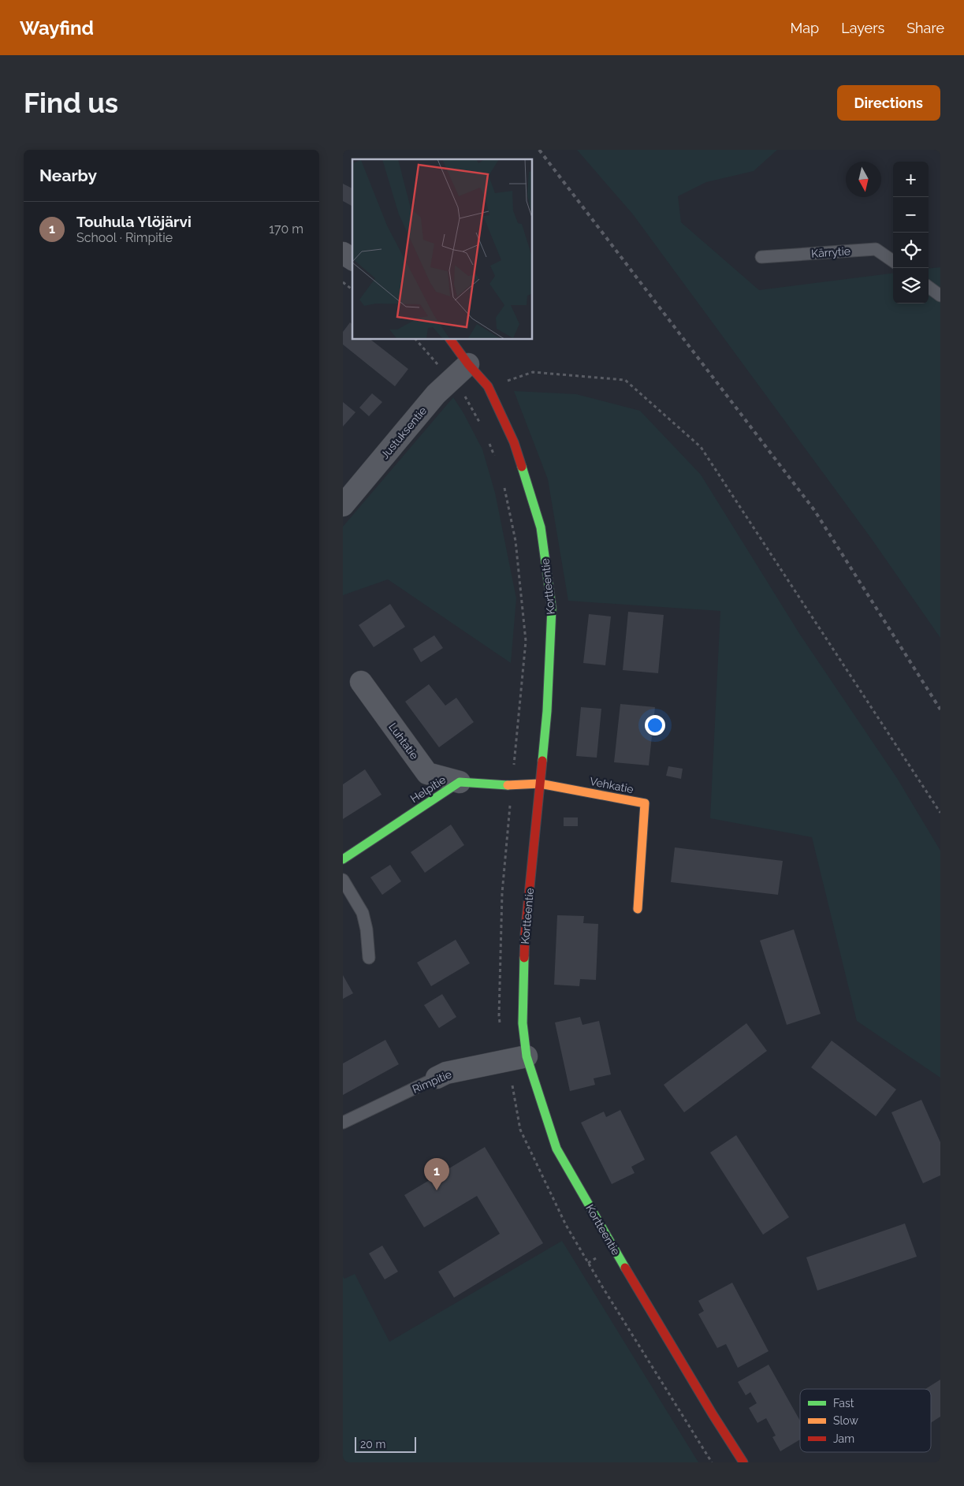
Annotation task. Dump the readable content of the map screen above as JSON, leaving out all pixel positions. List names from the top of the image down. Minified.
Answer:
{"streets":{"street":["Justuksentie","Kortteentie","Luhtatie","Vehkatie","Helpitie","Rimpitie"],"lane":["Kärrytie"]},"crossings":[["Justuksentie","Kortteentie"],["Kortteentie","Vehkatie"],["Kortteentie","Helpitie"],["Kortteentie","Rimpitie"],["Luhtatie","Helpitie"],["Vehkatie","Helpitie"]],"legend":["Fast","Slow","Jam"],"scale_bar":"20 m","north":"bottom","page":{"header":"Wayfind","nav":["Map","Layers","Share"],"buttons":"Directions","title":"Find us","heading":"Nearby","map_buttons":["+","−"],"list":[{"mark":"1","name":"Touhula Ylöjärvi","note":"School · Rimpitie","value":"170 m"}],"pins":"1","scale":"20 m"}}
